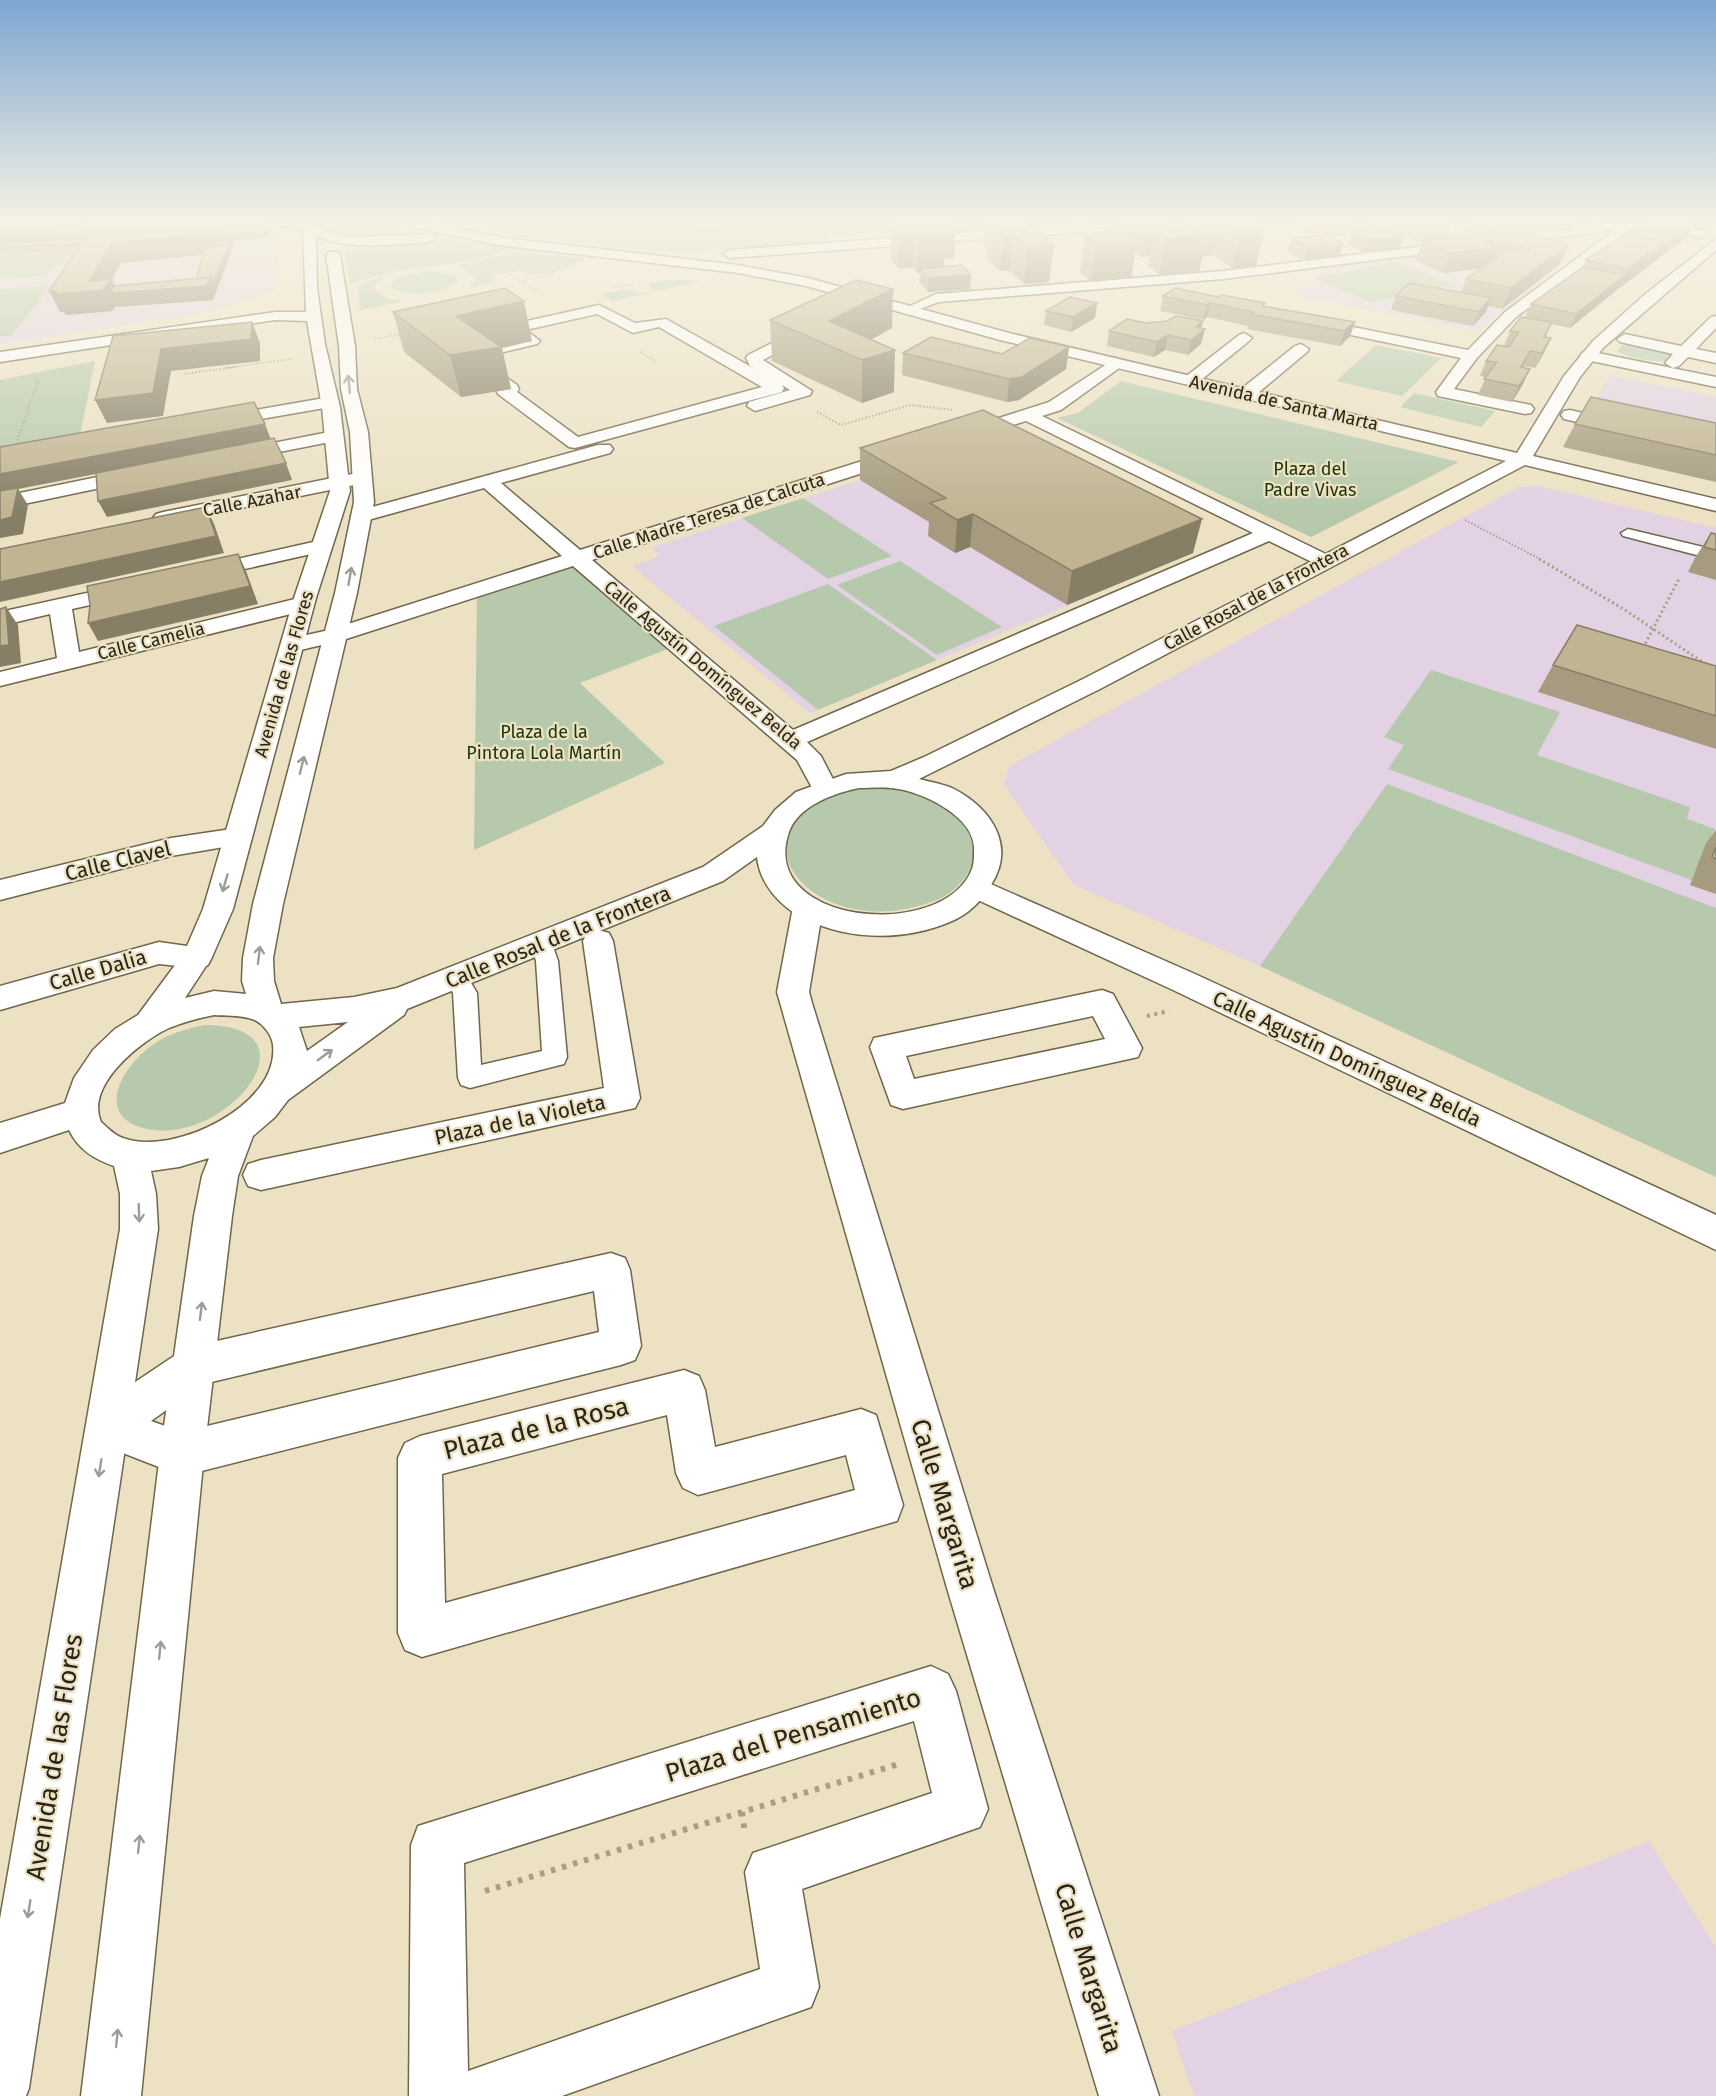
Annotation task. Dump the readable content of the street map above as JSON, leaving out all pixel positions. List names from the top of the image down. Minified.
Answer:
{"streets":{"street":["Avenida de Santa Marta","Calle Azahar","Calle Madre Teresa de Calcuta","Calle Rosal de la Frontera","Calle Camelia","Calle Agustín Domínguez Belda","Avenida de las Flores","Calle Clavel","Calle Dalia","Plaza de la Violeta","Plaza de la Rosa","Calle Margarita","Plaza del Pensamiento"]},"crossings":[["Avenida de Santa Marta","Calle Rosal de la Frontera"],["Calle Azahar","Avenida de las Flores"],["Calle Madre Teresa de Calcuta","Calle Agustín Domínguez Belda"],["Calle Madre Teresa de Calcuta","Avenida de las Flores"],["Calle Rosal de la Frontera","Calle Agustín Domínguez Belda"],["Calle Rosal de la Frontera","Avenida de las Flores"],["Calle Rosal de la Frontera","Calle Margarita"],["Calle Camelia","Avenida de las Flores"],["Calle Agustín Domínguez Belda","Calle Margarita"],["Avenida de las Flores","Calle Clavel"],["Avenida de las Flores","Calle Dalia"]],"parks":["Plaza del Padre Vivas","Plaza de la Pintora Lola Martín"]}
